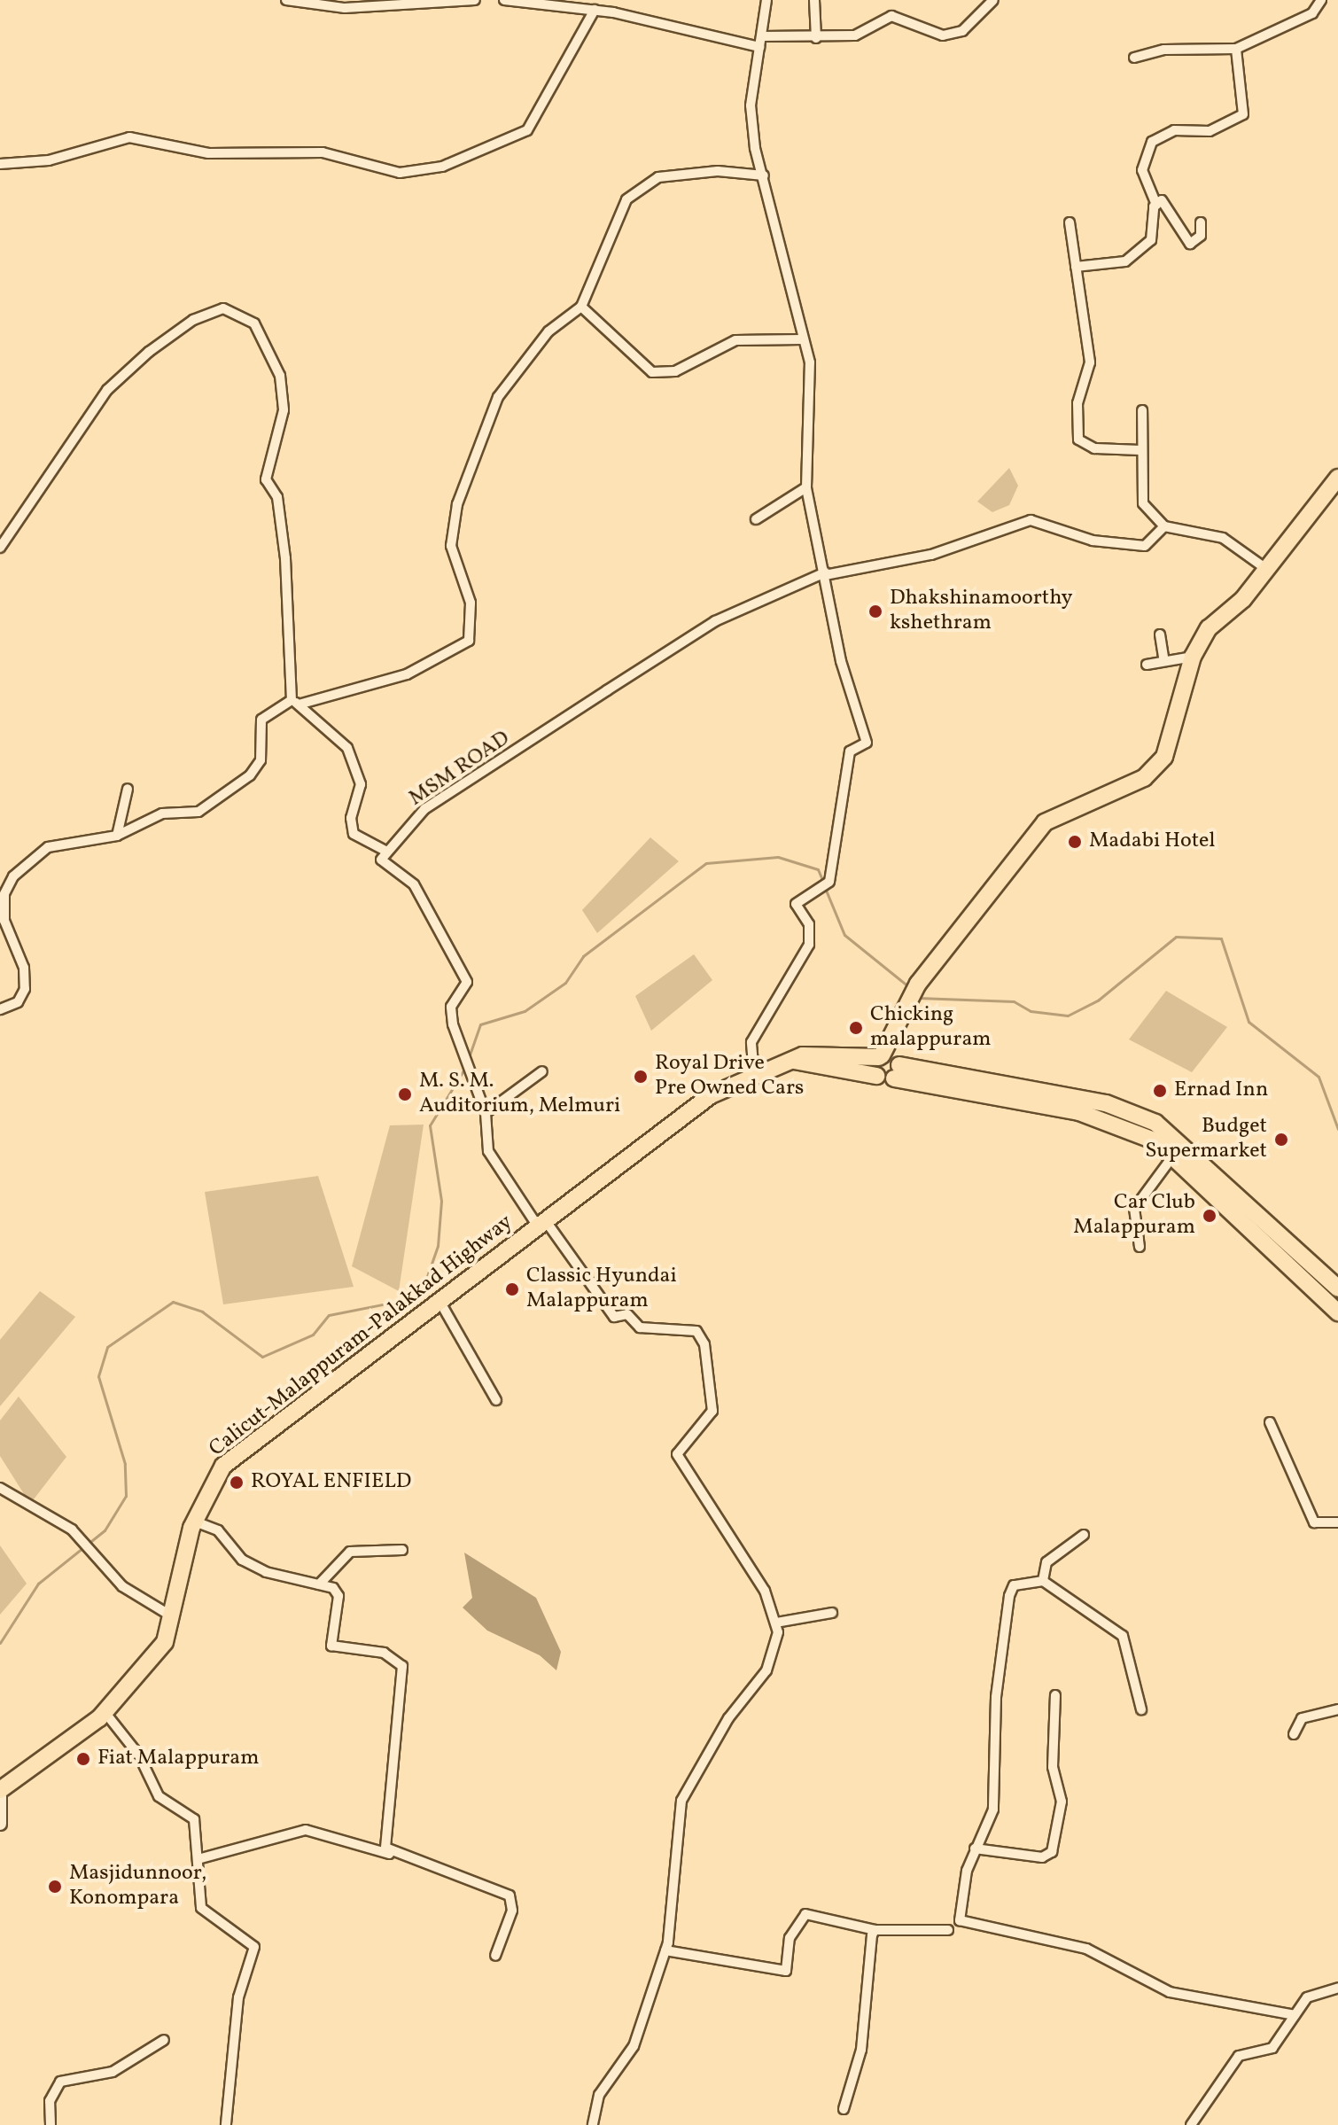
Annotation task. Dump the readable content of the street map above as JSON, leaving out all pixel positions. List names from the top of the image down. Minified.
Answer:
{"streets":{"highway":["Calicut-Malappuram-Palakkad Highway"],"street":["MSM ROAD"]},"places":["Dhakshinamoorthy kshethram","Madabi Hotel","Chicking malappuram","Royal Drive Pre Owned Cars","Ernad Inn","M. S. M. Auditorium, Melmuri","Budget Supermarket","Car Club Malappuram","Classic Hyundai Malappuram","ROYAL ENFIELD","Fiat Malappuram","Masjidunnoor, Konompara"]}
